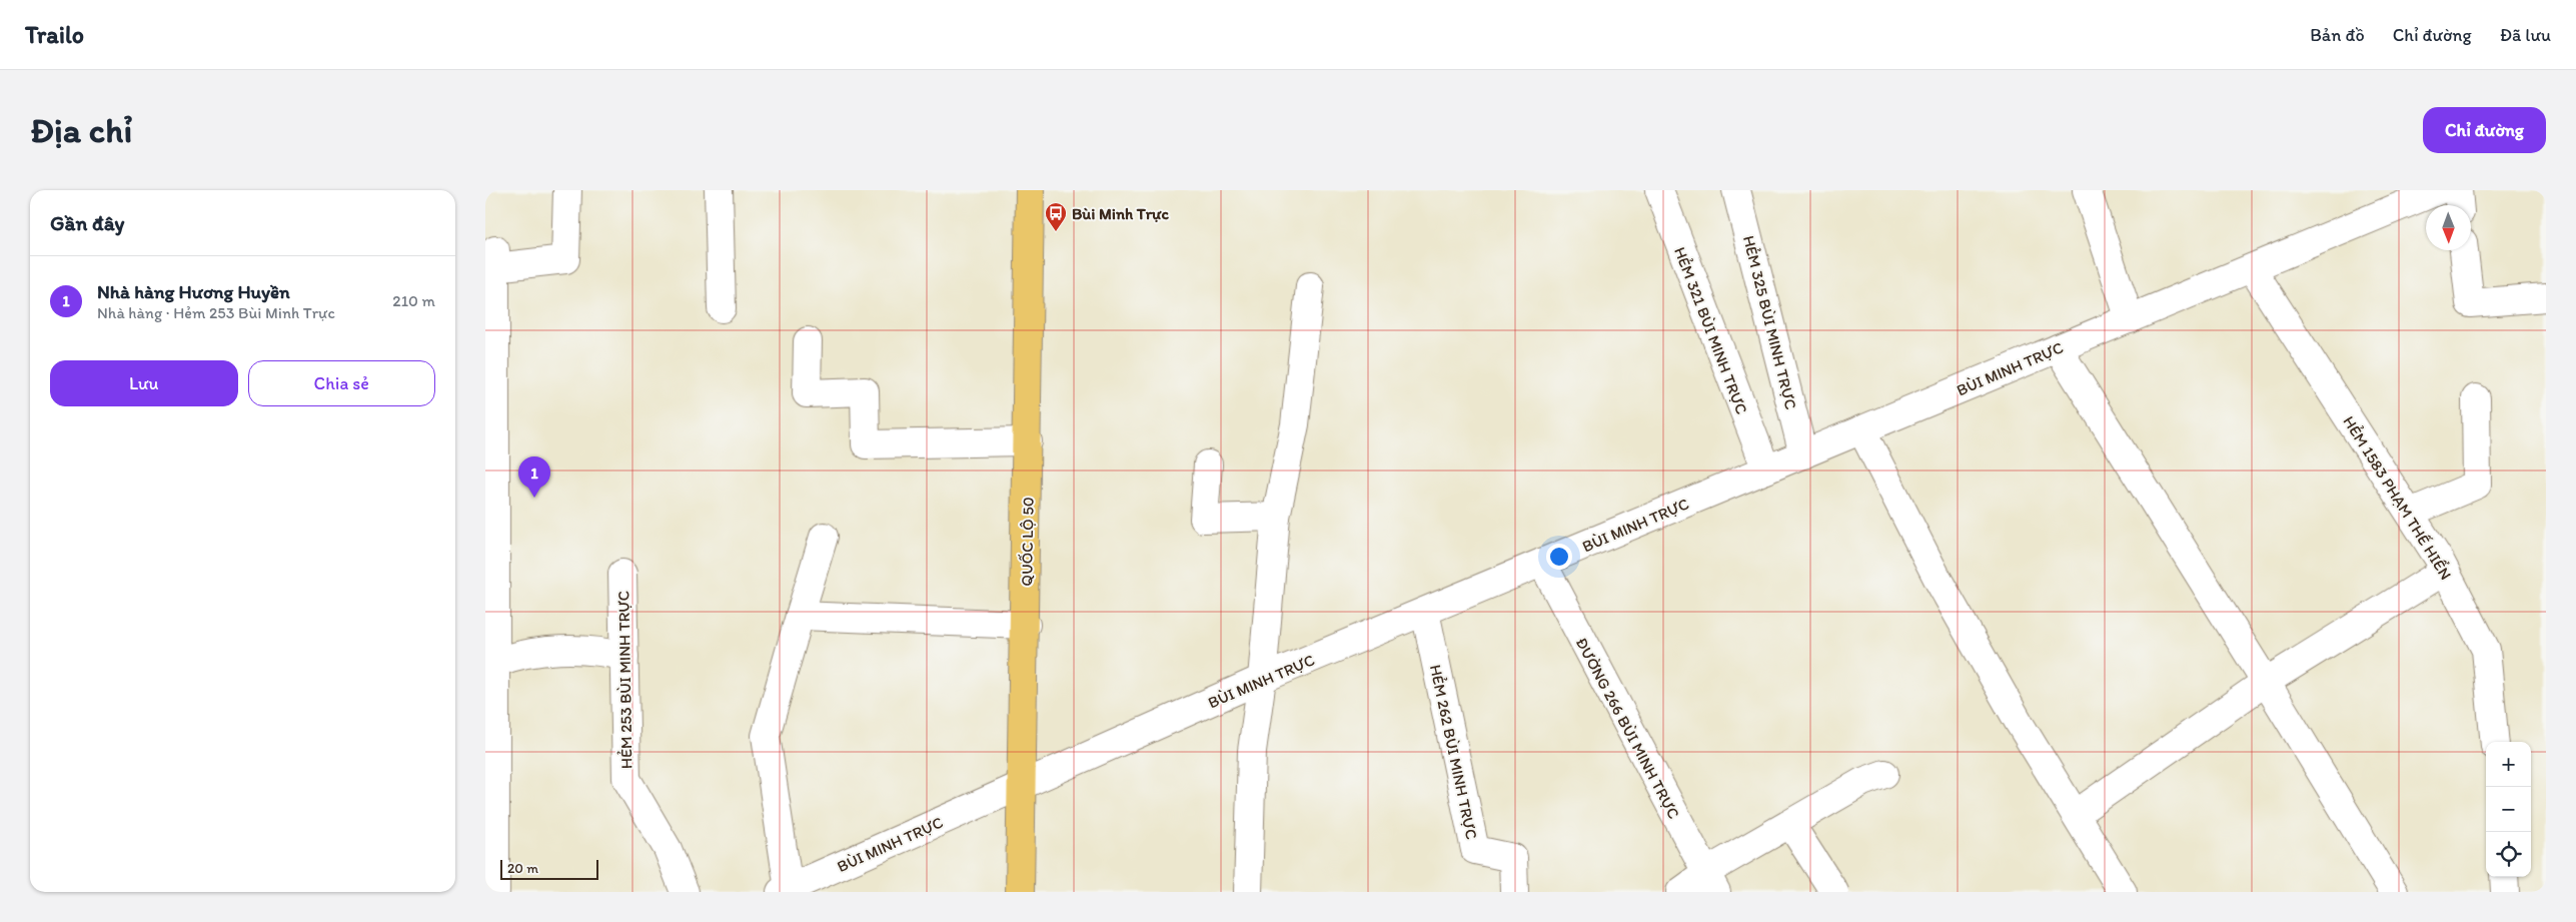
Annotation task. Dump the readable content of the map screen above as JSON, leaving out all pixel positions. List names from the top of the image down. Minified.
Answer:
{"streets":{"main road":["QUỐC LỘ 50"],"street":["HẺM 325 BÙI MINH TRỰC","HẺM 321 BÙI MINH TRỰC","BÙI MINH TRỰC","HẺM 1583 PHẠM THẾ HIỂN","HẺM 253 BÙI MINH TRỰC","ĐƯỜNG 266 BÙI MINH TRỰC","HẺM 262 BÙI MINH TRỰC"]},"crossings":[["HẺM 325 BÙI MINH TRỰC","BÙI MINH TRỰC"],["HẺM 321 BÙI MINH TRỰC","BÙI MINH TRỰC"],["BÙI MINH TRỰC","HẺM 1583 PHẠM THẾ HIỂN"],["BÙI MINH TRỰC","QUỐC LỘ 50"],["BÙI MINH TRỰC","ĐƯỜNG 266 BÙI MINH TRỰC"],["BÙI MINH TRỰC","HẺM 262 BÙI MINH TRỰC"]],"places":{"bus stop":["Bùi Minh Trực"]},"scale_bar":"20 m","north":"bottom","page":{"header":"Trailo","nav":["Bản đồ","Chỉ đường","Đã lưu"],"buttons":["Chỉ đường",["Lưu","Chia sẻ"]],"title":"Địa chỉ","heading":"Gần đây","list":[{"mark":"1","name":"Nhà hàng Hương Huyền","note":"Nhà hàng · Hẻm 253 Bùi Minh Trực","value":"210 m"}],"pins":"1","map_buttons":["+","−"],"scale":"20 m"}}
